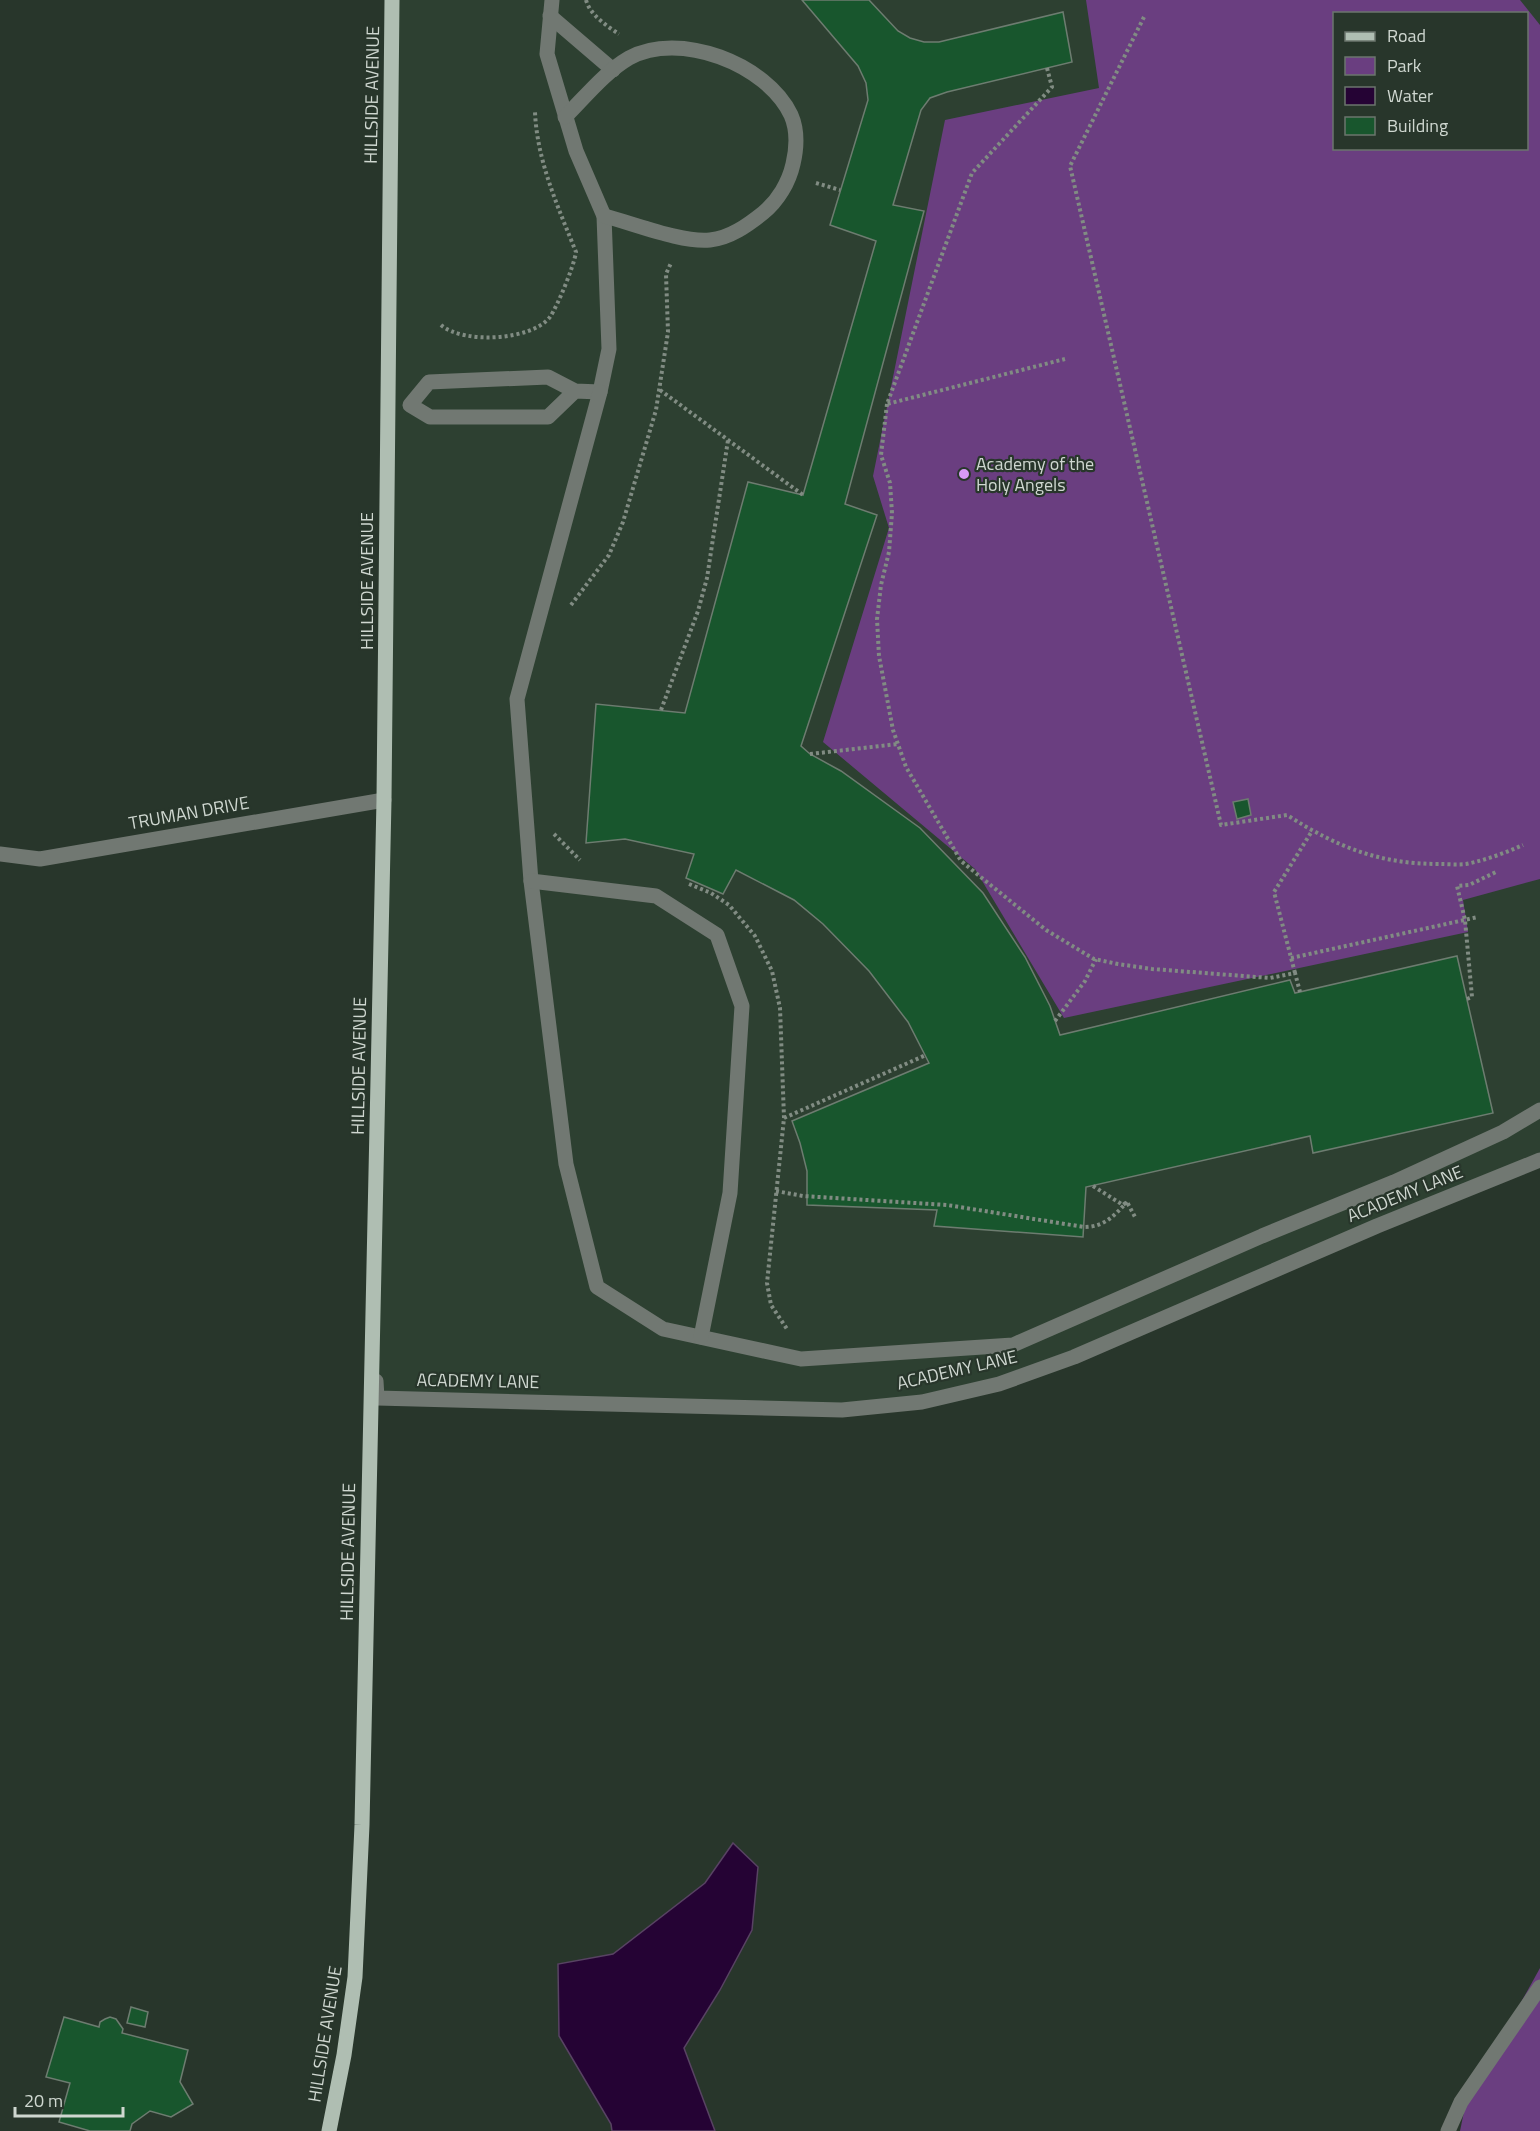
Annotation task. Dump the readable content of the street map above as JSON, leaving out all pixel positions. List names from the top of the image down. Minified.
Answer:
{"streets":{"main road":["HILLSIDE AVENUE"],"street":["TRUMAN DRIVE","ACADEMY LANE"]},"crossings":[["HILLSIDE AVENUE","TRUMAN DRIVE"],["HILLSIDE AVENUE","ACADEMY LANE"]],"places":["Academy of the Holy Angels"],"legend":["Road","Park","Water","Building"],"scale_bar":"20 m"}
